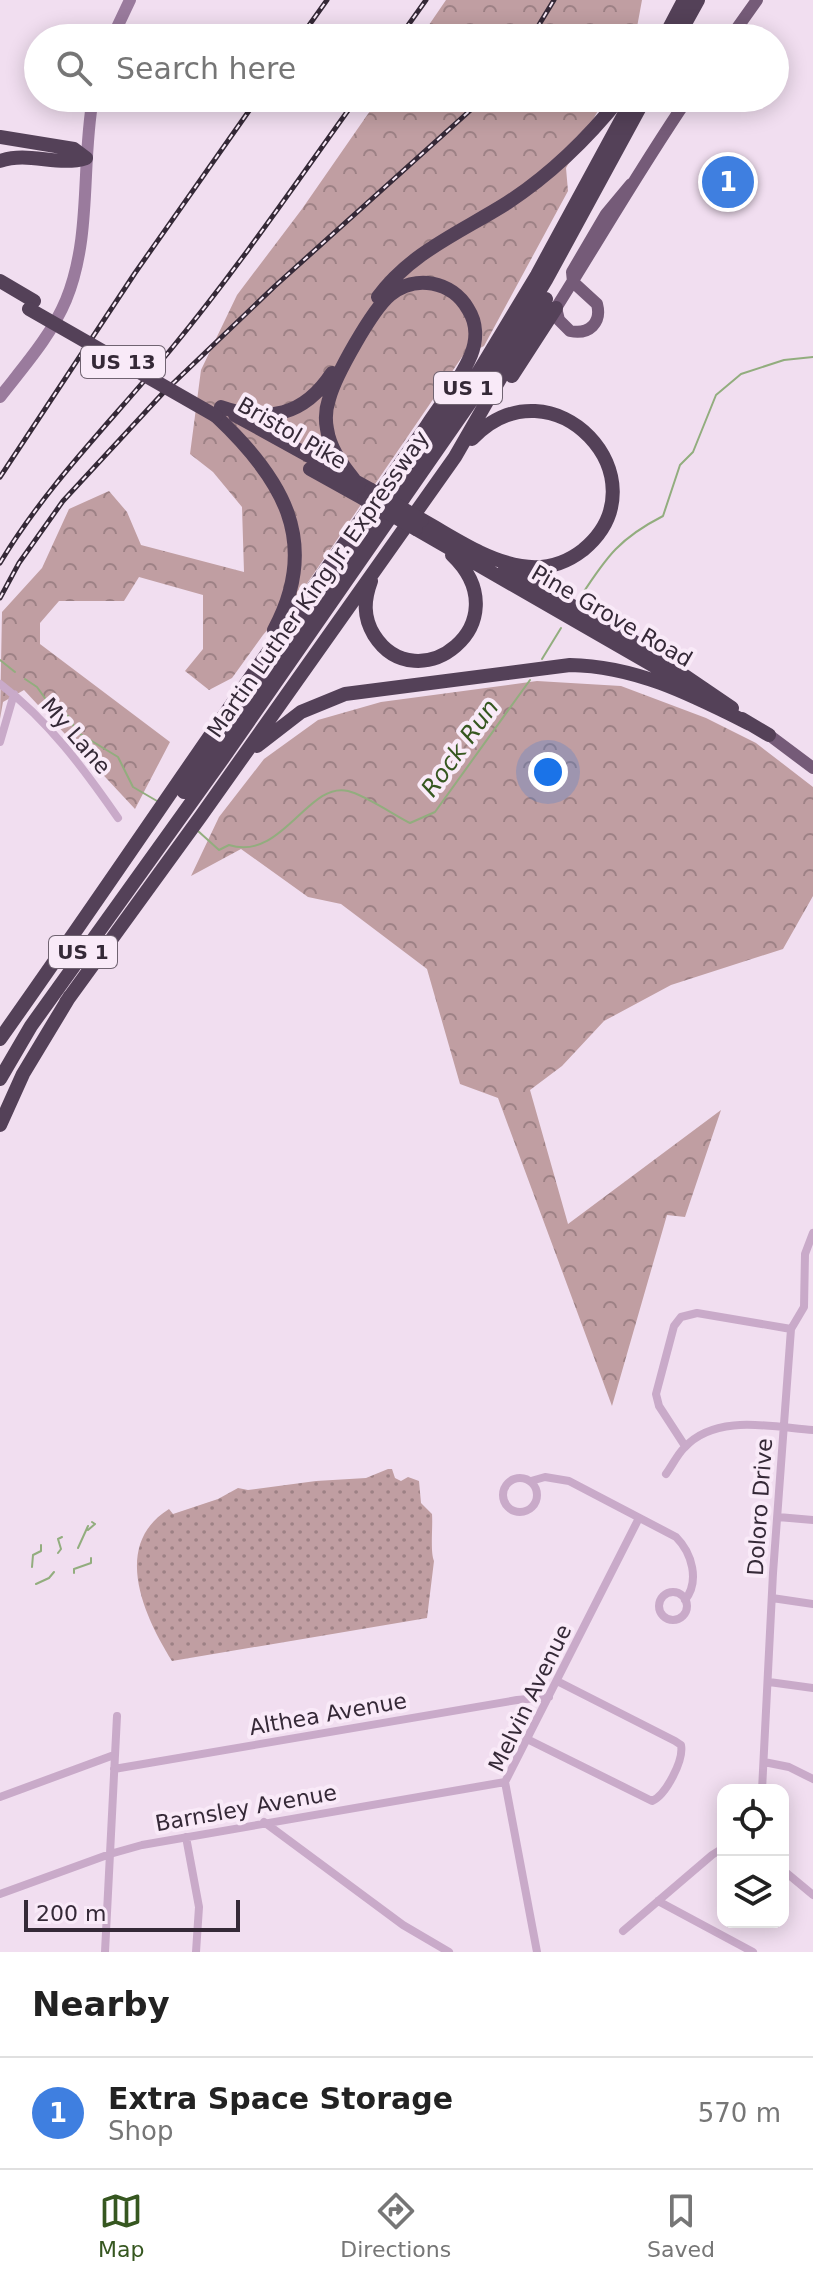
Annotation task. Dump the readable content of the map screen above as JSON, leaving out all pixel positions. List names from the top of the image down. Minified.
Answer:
{"streets":{"highway":["US 13","US 1","Bristol Pike","Martin Luther King Jr. Expressway","Pine Grove Road"],"street":["My Lane","Doloro Drive","Melvin Avenue","Althea Avenue","Barnsley Avenue"]},"crossings":[["US 13","Bristol Pike"],["US 13","Pine Grove Road"],["Bristol Pike","Pine Grove Road"],["Melvin Avenue","Althea Avenue"],["Melvin Avenue","Barnsley Avenue"]],"water":["Rock Run"],"scale_bar":"200 m","page":{"search":"Search here","pins":"1","scale":"200 m","heading":"Nearby","list":[{"mark":"1","name":"Extra Space Storage","note":"Shop","value":"570 m"}],"nav":["Map","Directions","Saved"]}}
